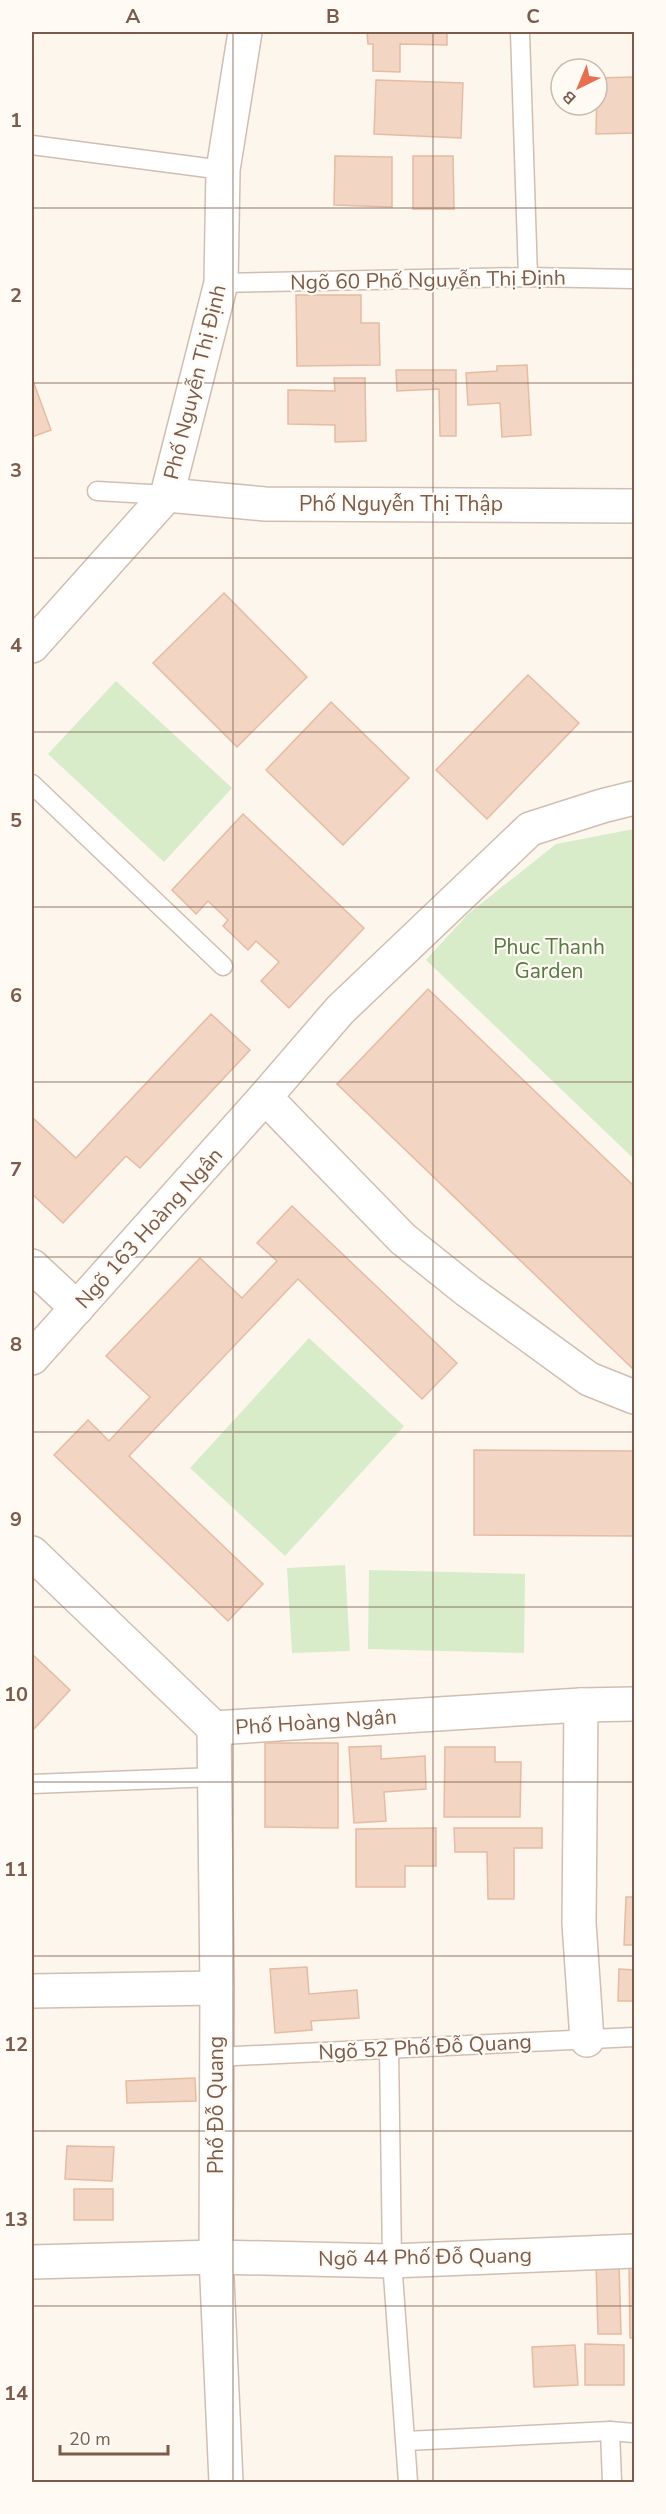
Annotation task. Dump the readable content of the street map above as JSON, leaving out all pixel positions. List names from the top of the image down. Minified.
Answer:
{"streets":{"street":["Phố Nguyễn Thị Định","Phố Nguyễn Thị Thập","Ngõ 163 Hoàng Ngân","Phố Hoàng Ngân","Phố Đỗ Quang","Ngõ 44 Phố Đỗ Quang"],"lane":["Ngõ 60 Phố Nguyễn Thị Định","Ngõ 52 Phố Đỗ Quang"]},"crossings":[["Ngõ 60 Phố Nguyễn Thị Định","Phố Nguyễn Thị Định"],["Phố Nguyễn Thị Định","Phố Nguyễn Thị Thập"],["Phố Hoàng Ngân","Phố Đỗ Quang"],["Ngõ 52 Phố Đỗ Quang","Phố Đỗ Quang"],["Phố Đỗ Quang","Ngõ 44 Phố Đỗ Quang"]],"parks":["Phuc Thanh Garden"],"scale_bar":"20 m","north":"bottom left","grid":{"columns":["A","B","C"],"rows":["1","2","3","4","5","6","7","8","9","10","11","12","13","14"]}}
